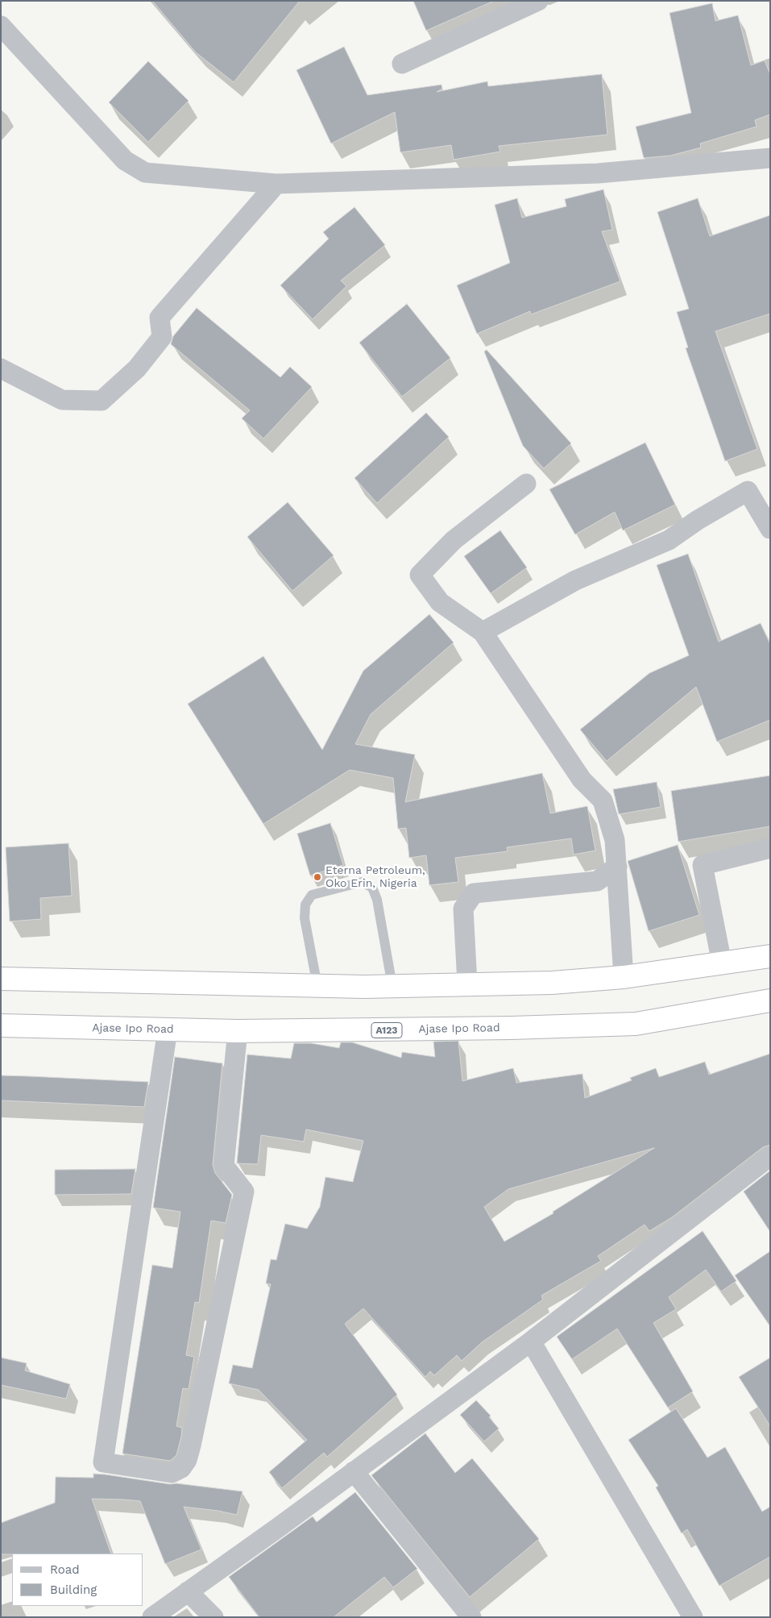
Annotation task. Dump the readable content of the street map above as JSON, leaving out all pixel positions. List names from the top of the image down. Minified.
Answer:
{"streets":{"highway":["Ajase Ipo Road","A123"]},"places":["Eterna Petroleum, Oko Erin, Nigeria"],"legend":["Road","Building"]}
